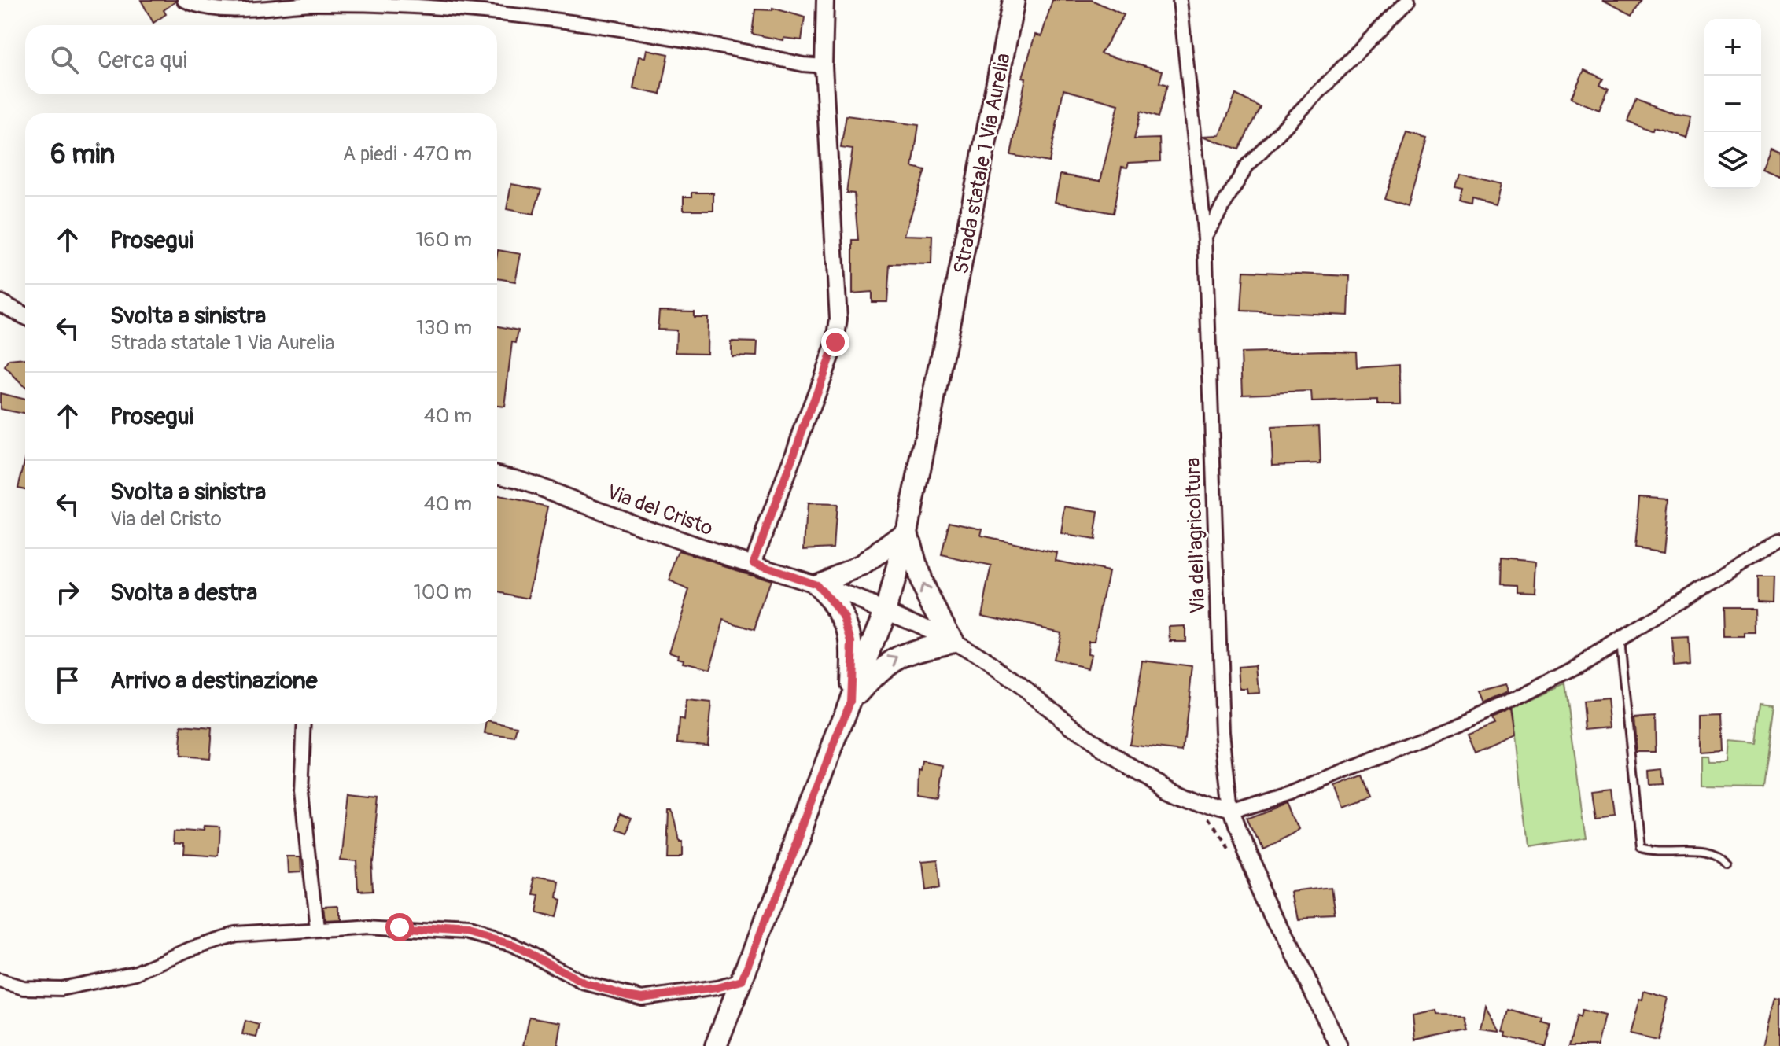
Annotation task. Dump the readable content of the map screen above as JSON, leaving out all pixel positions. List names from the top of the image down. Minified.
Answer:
{"streets":{"main road":["Strada statale 1 Via Aurelia"],"street":["Via del Cristo","Via dell'agricoltura"]},"crossings":[["Strada statale 1 Via Aurelia","Via del Cristo"],["Via del Cristo","Via dell'agricoltura"]],"page":{"map_buttons":["+","−"],"search":"Cerca qui","heading":["6 min","A piedi · 470 m"],"list":[["Prosegui","160 m"],["Svolta a sinistra","Strada statale 1 Via Aurelia","130 m"],["Prosegui","40 m"],["Svolta a sinistra","Via del Cristo","40 m"],["Svolta a destra","100 m"],"Arrivo a destinazione"]}}
